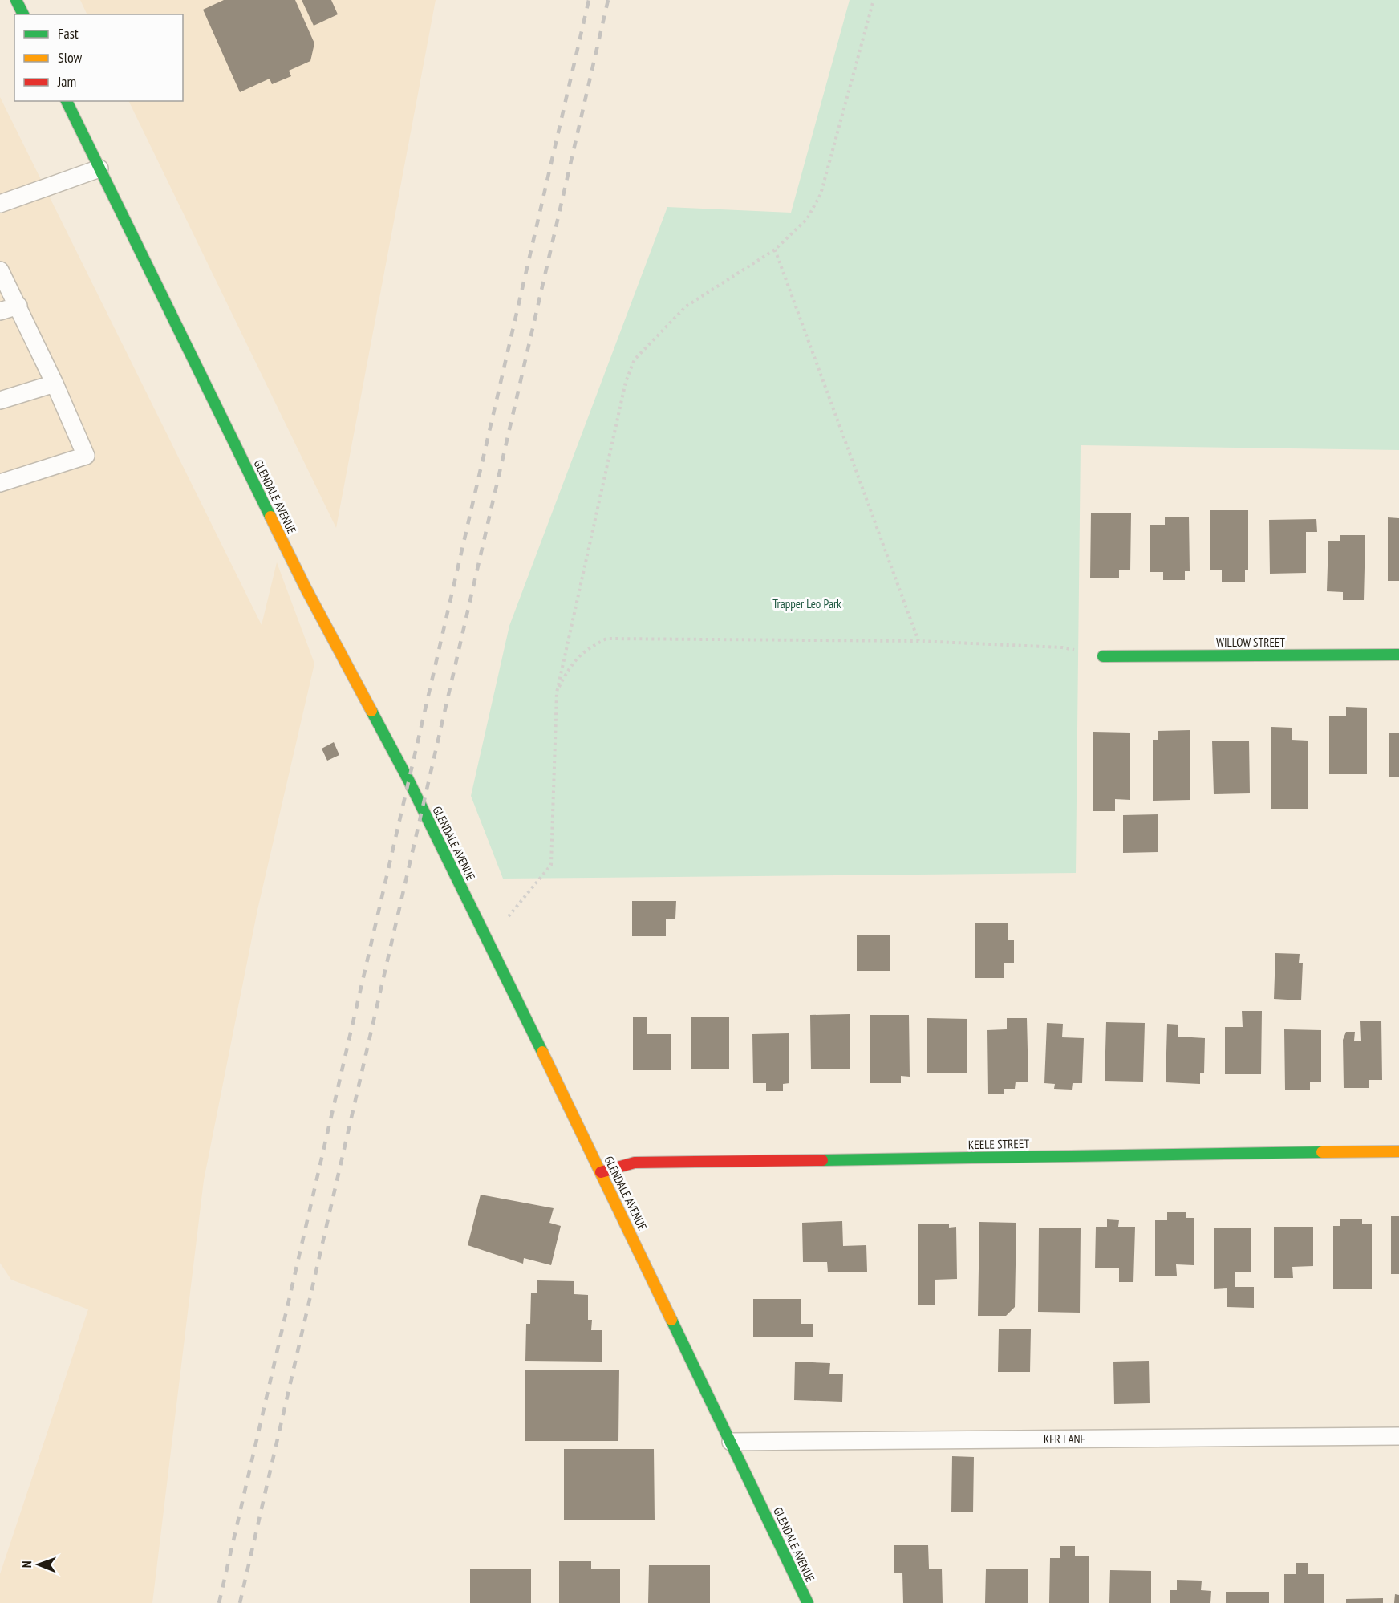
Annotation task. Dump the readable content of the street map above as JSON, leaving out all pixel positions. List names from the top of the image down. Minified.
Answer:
{"streets":{"main road":["GLENDALE AVENUE","WILLOW STREET","KEELE STREET"],"lane":["KER LANE"]},"crossings":[["GLENDALE AVENUE","KEELE STREET"],["GLENDALE AVENUE","KER LANE"]],"parks":["Trapper Leo Park"],"legend":["Fast","Slow","Jam"],"north":"left"}
